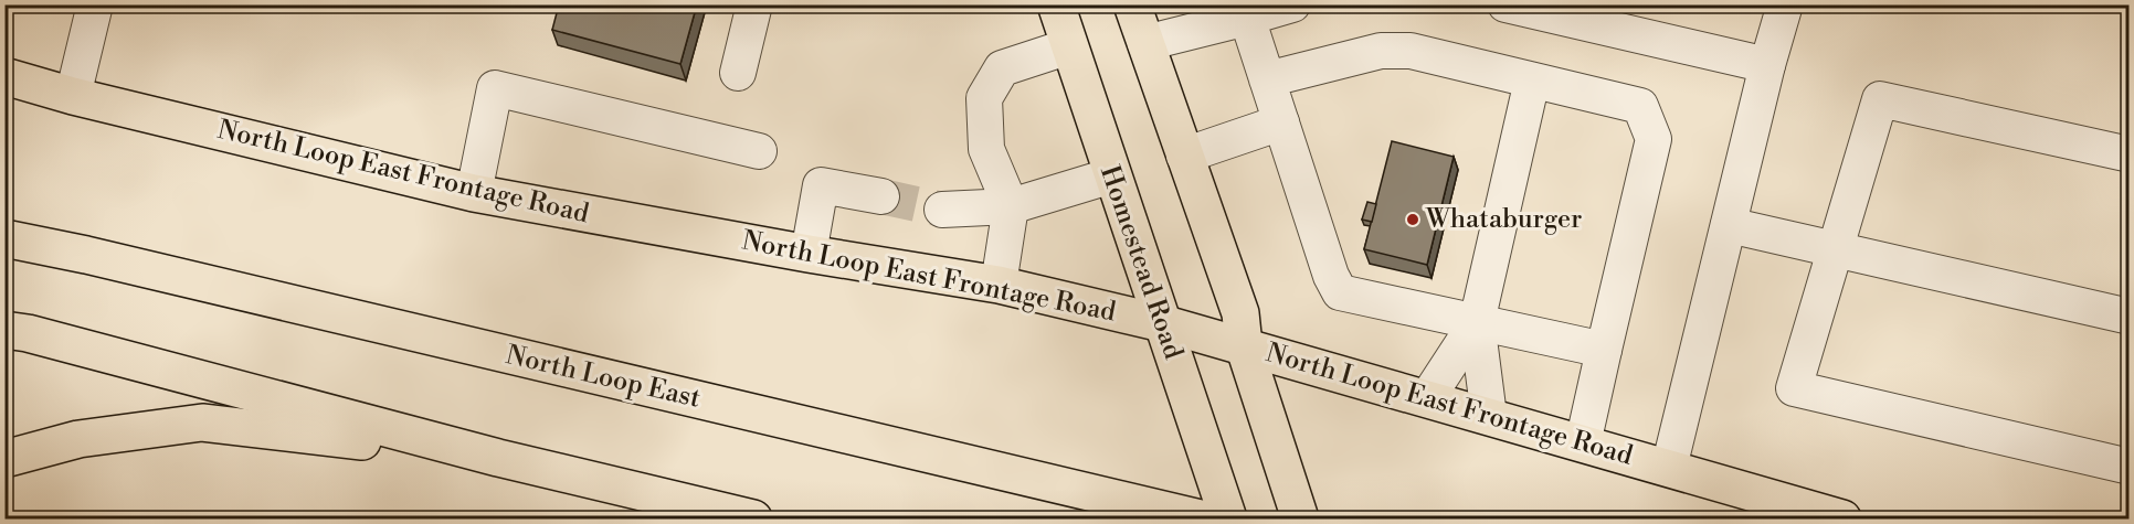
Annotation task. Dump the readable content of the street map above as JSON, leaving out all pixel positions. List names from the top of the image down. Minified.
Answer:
{"streets":{"main road":["North Loop East Frontage Road","Homestead Road","North Loop East"]},"crossings":[["North Loop East Frontage Road","Homestead Road"]],"places":["Whataburger"]}
